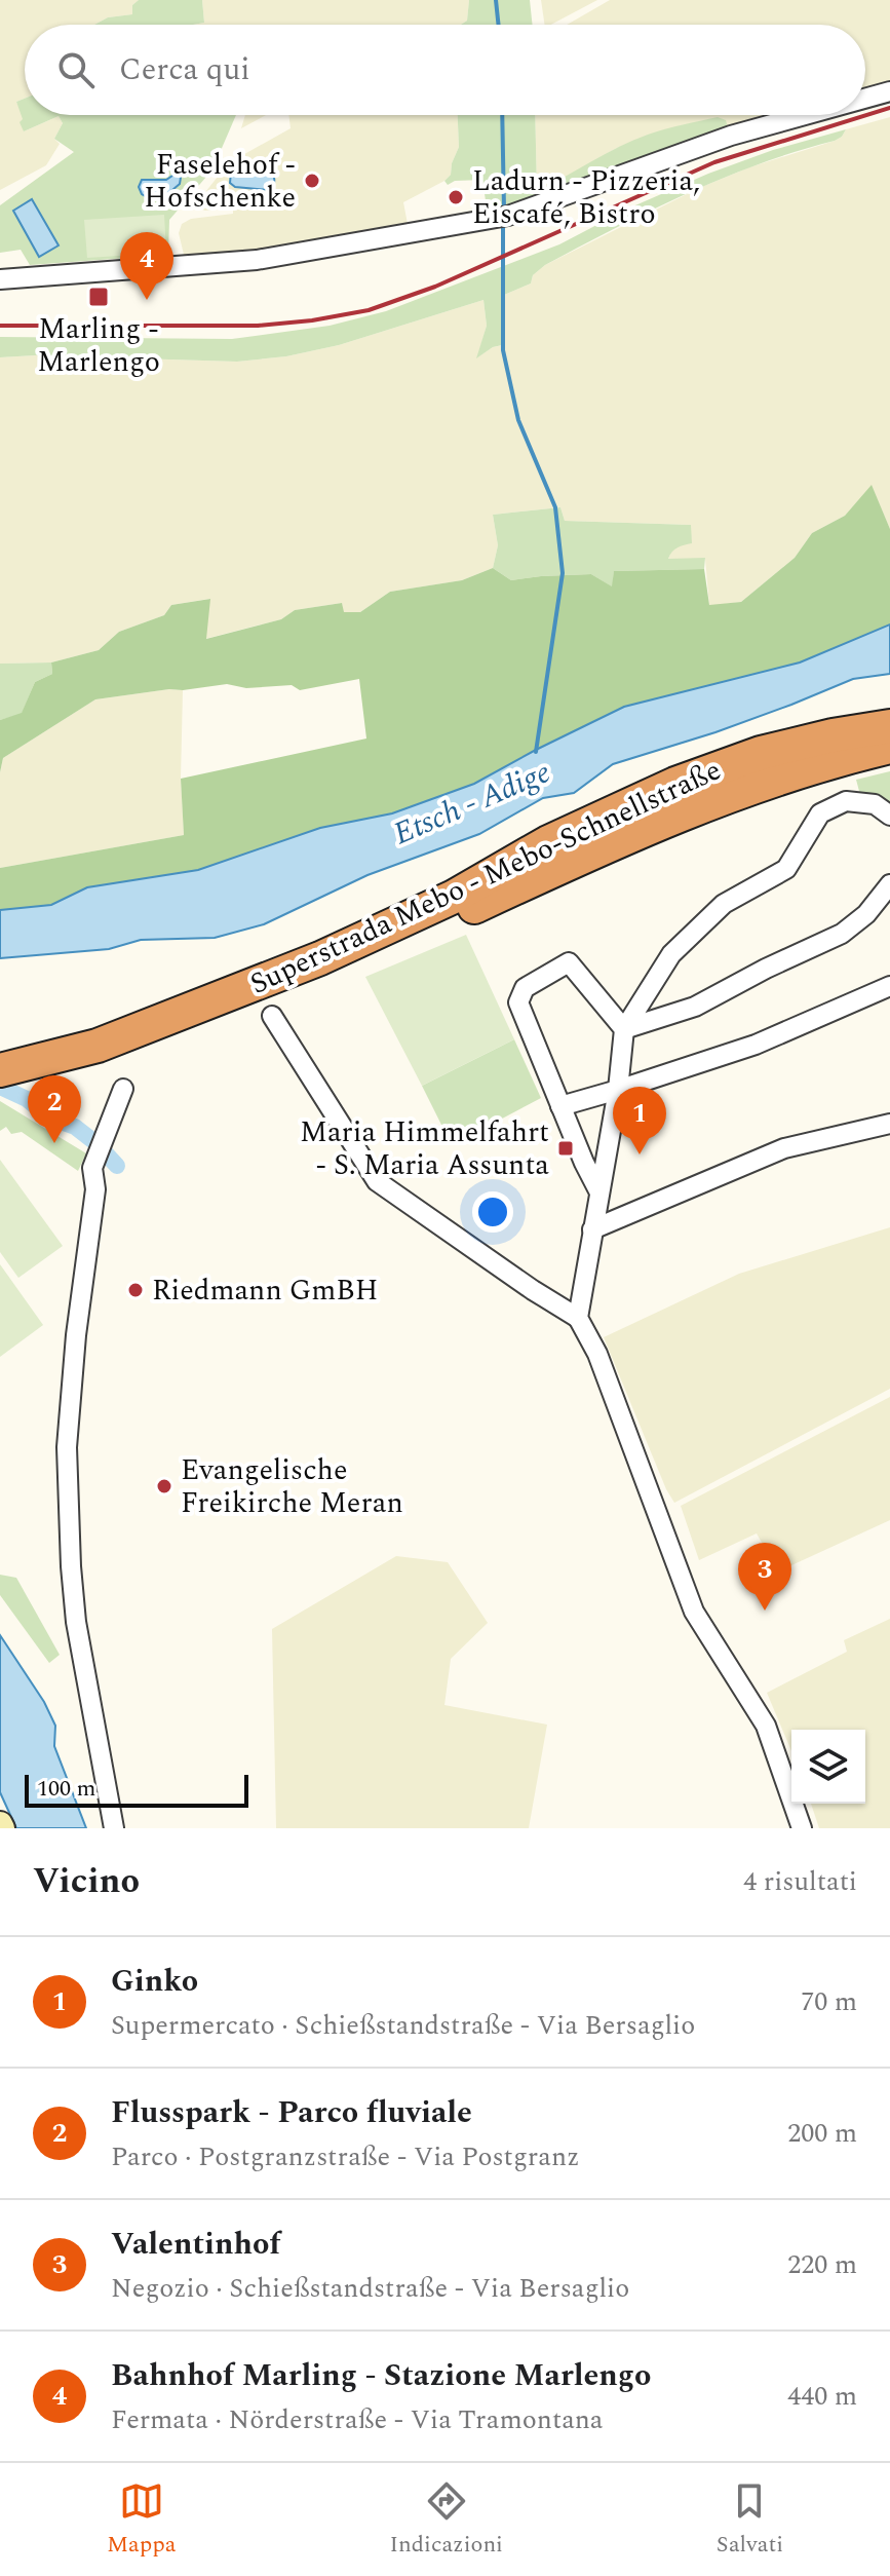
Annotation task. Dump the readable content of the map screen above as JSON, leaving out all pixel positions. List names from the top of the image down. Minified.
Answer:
{"streets":{"highway":["Superstrada Mebo - Mebo-Schnellstraße"]},"water":["Etsch - Adige"],"places":{"other":["Faselehof - Hofschenke","Ladurn - Pizzeria, Eiscafé, Bistro","Riedmann GmBH","Evangelische Freikirche Meran"],"transit":["Marling - Marlengo","Maria Himmelfahrt - S. Maria Assunta"]},"scale_bar":"100 m","page":{"search":"Cerca qui","pins":["4","2","1","3"],"scale":"100 m","heading":["Vicino","4 risultati"],"list":[{"mark":"1","name":"Ginko","note":"Supermercato · Schießstandstraße - Via Bersaglio","value":"70 m"},{"mark":"2","name":"Flusspark - Parco fluviale","note":"Parco · Postgranzstraße - Via Postgranz","value":"200 m"},{"mark":"3","name":"Valentinhof","note":"Negozio · Schießstandstraße - Via Bersaglio","value":"220 m"},{"mark":"4","name":"Bahnhof Marling - Stazione Marlengo","note":"Fermata · Nörderstraße - Via Tramontana","value":"440 m"}],"nav":["Mappa","Indicazioni","Salvati"]}}
